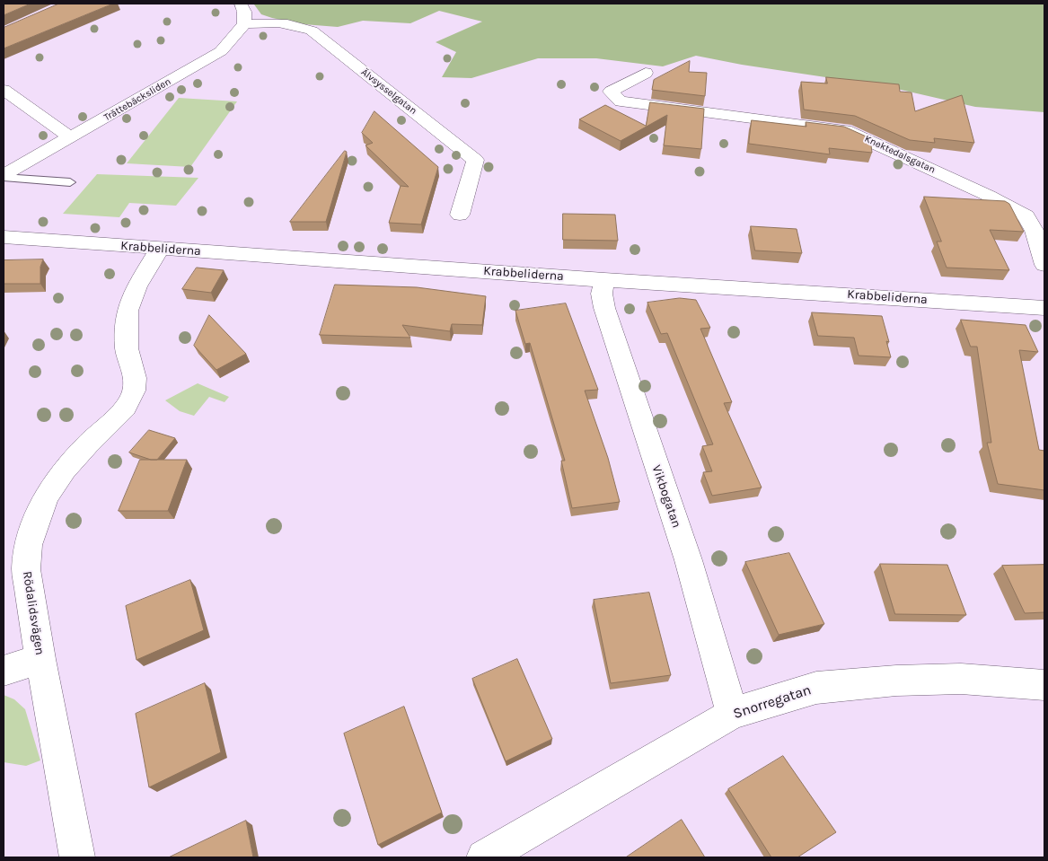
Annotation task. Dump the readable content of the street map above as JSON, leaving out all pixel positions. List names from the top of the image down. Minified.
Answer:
{"streets":{"street":["Älvsysselgatan","Trättebäcksliden","Knektedalsgatan","Krabbeliderna","Vikbogatan","Rödalidsvägen","Snorregatan"]},"crossings":[["Älvsysselgatan","Trättebäcksliden"],["Krabbeliderna","Vikbogatan"],["Krabbeliderna","Rödalidsvägen"],["Vikbogatan","Snorregatan"]]}
